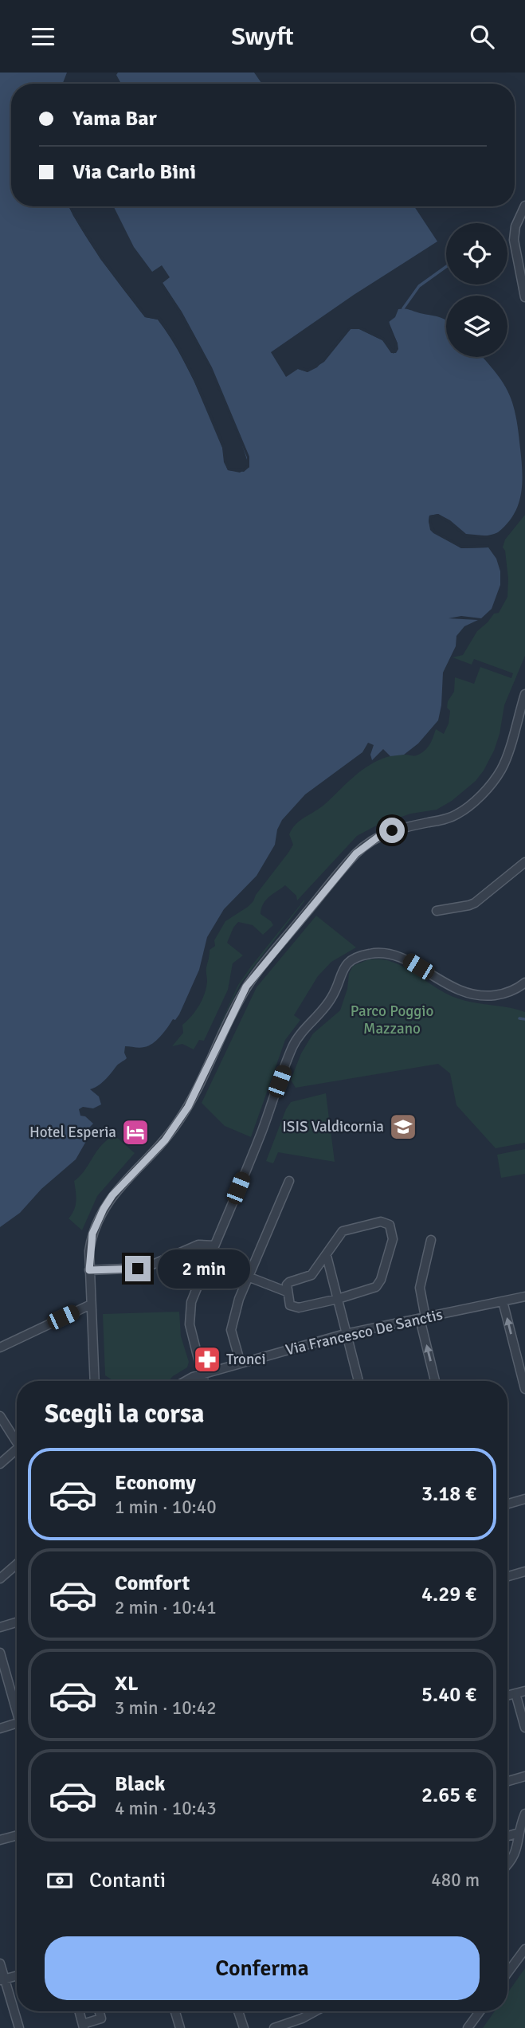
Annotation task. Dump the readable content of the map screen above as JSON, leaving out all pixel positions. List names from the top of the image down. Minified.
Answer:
{"streets":{"street":["Via Francesco De Sanctis"]},"parks":["Parco Poggio Mazzano"],"places":{"school or university":["ISIS Valdicornia"],"hotel":["Hotel Esperia"],"pharmacy":["Tronci"]},"page":{"header":"Swyft","banner":["Yama Bar","Via Carlo Bini"],"bubble":"2 min","heading":"Scegli la corsa","list":[{"name":"Economy","note":"1 min · 10:40","value":"3.18 €"},{"name":"Comfort","note":"2 min · 10:41","value":"4.29 €"},{"name":"XL","note":"3 min · 10:42","value":"5.40 €"},{"name":"Black","note":"4 min · 10:43","value":"2.65 €"}],"pay":["Contanti","480 m"],"buttons":"Conferma"}}
